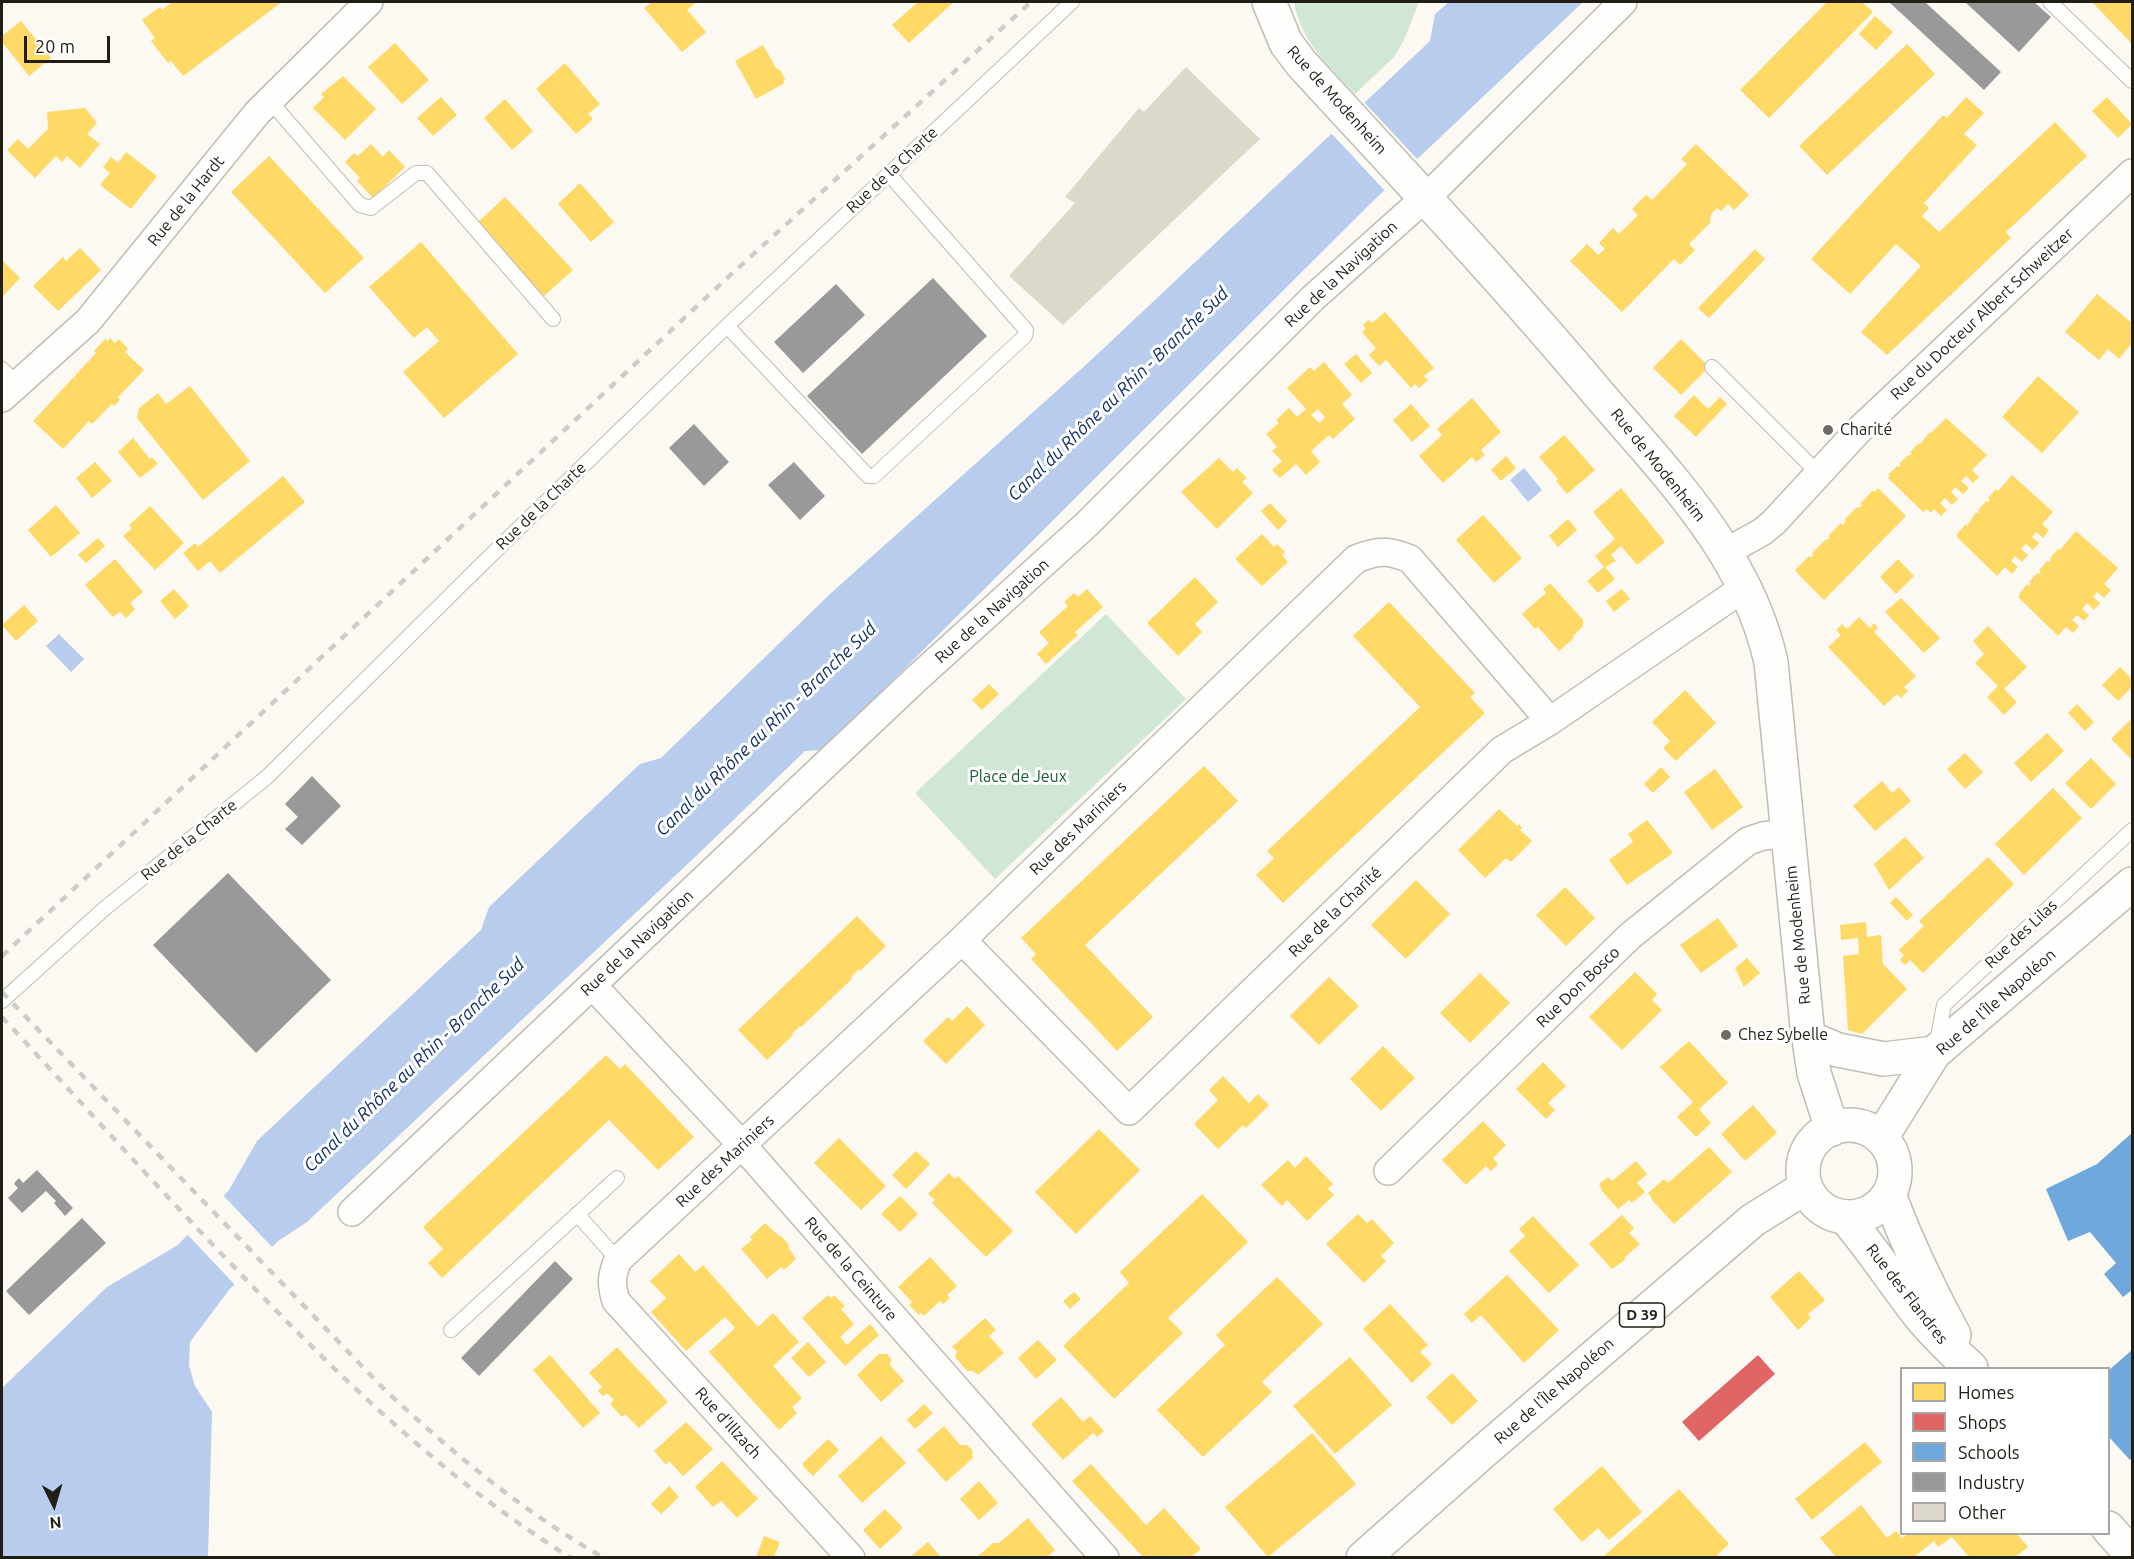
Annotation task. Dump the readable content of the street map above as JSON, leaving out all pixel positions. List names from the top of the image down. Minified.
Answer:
{"streets":{"main road":["Rue de Modenheim","Rue de l'Île Napoléon","Rue des Flandres","D 39"],"street":["Rue de la Hardt","Rue de la Navigation","Rue du Docteur Albert Schweitzer","Rue des Mariniers","Rue de la Charité","Rue Don Bosco","Rue de la Ceinture","Rue d'Illzach"],"lane":["Rue de la Charte","Rue des Lilas"]},"crossings":[["Rue de Modenheim","Rue de la Navigation"],["Rue de Modenheim","Rue du Docteur Albert Schweitzer"],["Rue de Modenheim","Rue de la Charité"],["Rue de Modenheim","Rue Don Bosco"],["Rue de Modenheim","Rue de l'Île Napoléon"],["Rue de Modenheim","Rue des Flandres"],["Rue de la Navigation","Rue de la Ceinture"],["Rue des Mariniers","Rue de la Charité"],["Rue des Mariniers","Rue de la Ceinture"],["Rue des Mariniers","Rue d'Illzach"],["Rue des Lilas","Rue de l'Île Napoléon"],["Rue de l'Île Napoléon","Rue des Flandres"]],"water":["Canal du Rhône au Rhin - Branche Sud"],"parks":["Place de Jeux"],"places":["Charité","Chez Sybelle"],"legend":["Homes","Shops","Schools","Industry","Other"],"scale_bar":"20 m","north":"bottom"}
